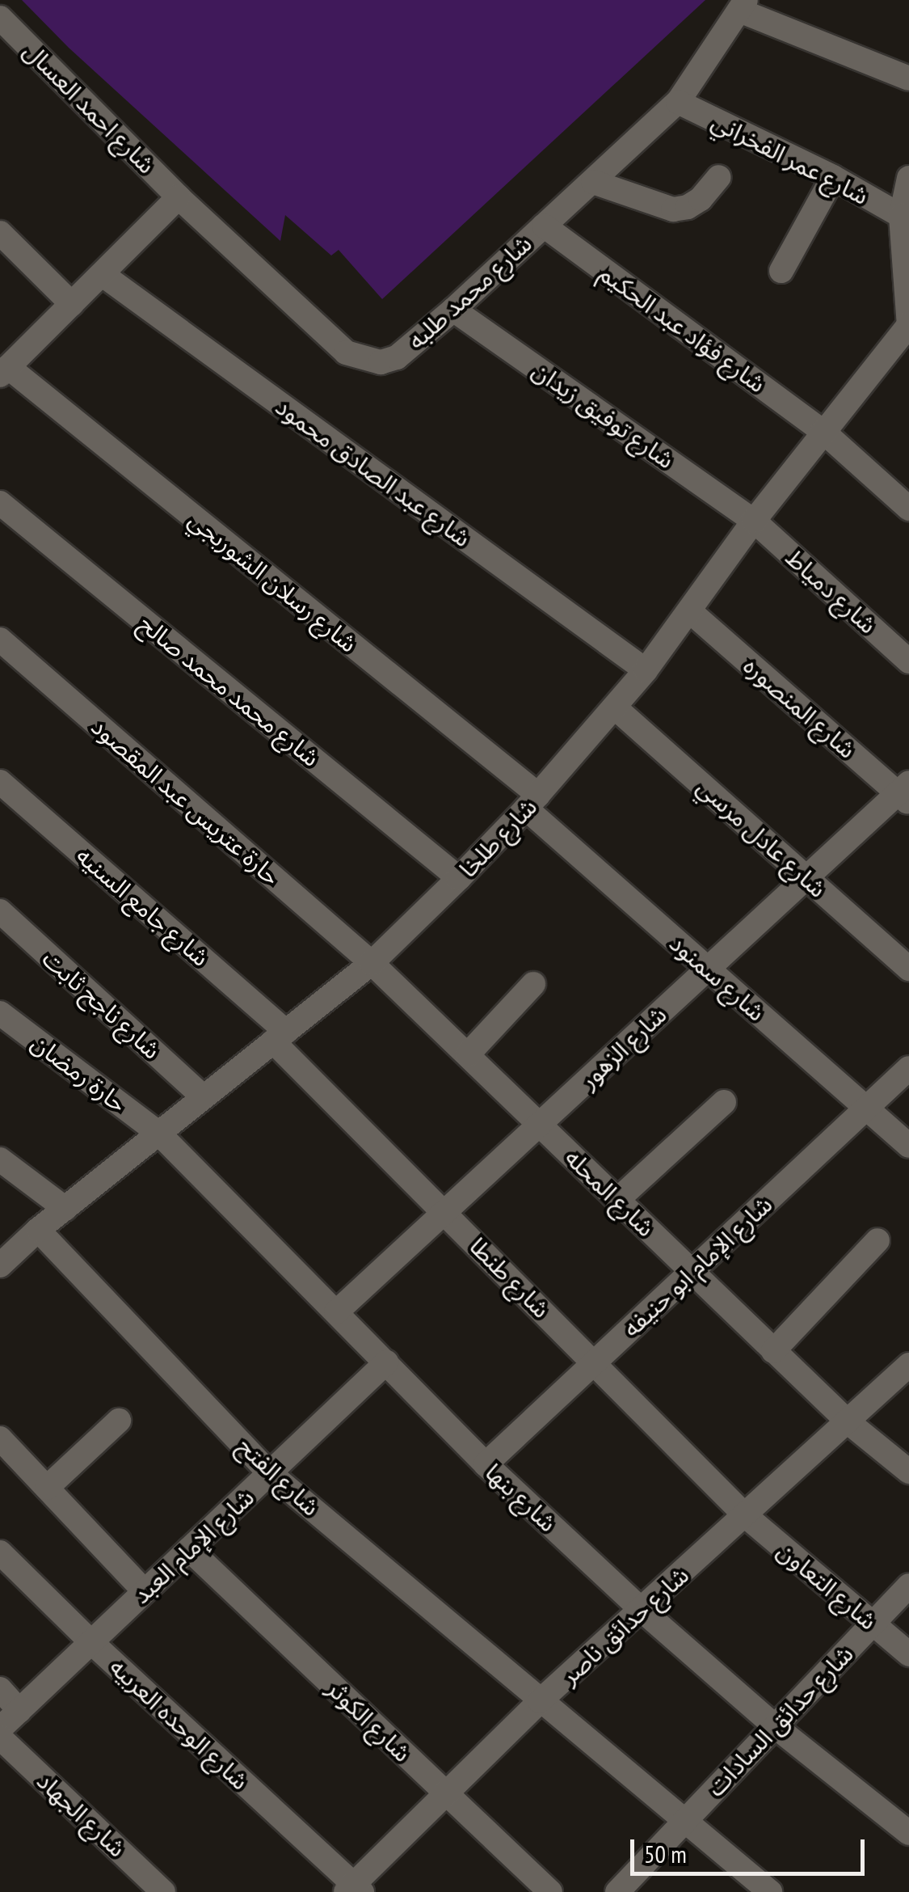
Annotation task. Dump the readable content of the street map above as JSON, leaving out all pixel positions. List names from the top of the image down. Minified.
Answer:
{"streets":{"street":["شارع احمد العسال","شارع عمر الفخراني","شارع محمد طلبه","شارع فؤاد عبد الحكيم","شارع توفيق زيدان","شارع عبد الصادق محمود","شارع رسلان الشوربجي","شارع دمياط","شارع محمد محمد صالح","شارع المنصوره","حارة عتريس عبد المقصود","شارع طلخا","شارع عادل مرسي","شارع جامع السنيه","شارع سمنود","شارع ناجح ثابت","شارع الزهور","حارة رمضان","شارع المحله","شارع الإمام ابو حنيفه","شارع طنطا","شارع الفتح","شارع بنها","شارع الإمام العبد","شارع التعاون","شارع حدائق ناصر","شارع الكوثر","شارع حدائق السادات","شارع الوحده العربيه","شارع الجهاد"]},"crossings":[["شارع احمد العسال","شارع محمد طلبه"],["شارع عمر الفخراني","شارع محمد طلبه"],["شارع محمد طلبه","شارع فؤاد عبد الحكيم"],["شارع محمد طلبه","شارع توفيق زيدان"],["شارع فؤاد عبد الحكيم","شارع طلخا"],["شارع توفيق زيدان","شارع دمياط"],["شارع توفيق زيدان","شارع طلخا"],["شارع عبد الصادق محمود","شارع طلخا"],["شارع رسلان الشوربجي","شارع طلخا"],["شارع رسلان الشوربجي","شارع سمنود"],["شارع دمياط","شارع طلخا"],["شارع محمد محمد صالح","شارع طلخا"],["شارع المنصوره","شارع طلخا"],["شارع المنصوره","شارع الزهور"],["حارة عتريس عبد المقصود","شارع طلخا"],["حارة عتريس عبد المقصود","شارع المحله"],["شارع طلخا","شارع عادل مرسي"],["شارع طلخا","شارع جامع السنيه"],["شارع طلخا","شارع سمنود"],["شارع طلخا","شارع ناجح ثابت"],["شارع طلخا","حارة رمضان"],["شارع طلخا","شارع المحله"],["شارع طلخا","شارع طنطا"],["شارع طلخا","شارع الفتح"],["شارع طلخا","شارع بنها"],["شارع عادل مرسي","شارع الزهور"],["شارع جامع السنيه","شارع طنطا"],["شارع سمنود","شارع الزهور"],["شارع سمنود","شارع الإمام ابو حنيفه"],["شارع الزهور","شارع المحله"],["شارع الزهور","شارع طنطا"],["شارع الزهور","شارع بنها"],["حارة رمضان","شارع بنها"],["شارع المحله","شارع الإمام ابو حنيفه"],["شارع المحله","شارع حدائق ناصر"],["شارع الإمام ابو حنيفه","شارع طنطا"],["شارع الإمام ابو حنيفه","شارع بنها"],["شارع طنطا","شارع التعاون"],["شارع طنطا","شارع حدائق ناصر"],["شارع الفتح","شارع الإمام العبد"],["شارع الفتح","شارع حدائق ناصر"],["شارع الفتح","شارع حدائق السادات"],["شارع بنها","شارع الإمام العبد"],["شارع بنها","شارع حدائق ناصر"],["شارع بنها","شارع حدائق السادات"],["شارع الإمام العبد","شارع الكوثر"],["شارع الإمام العبد","شارع الوحده العربيه"],["شارع التعاون","شارع حدائق ناصر"],["شارع التعاون","شارع حدائق السادات"],["شارع حدائق ناصر","شارع الكوثر"],["شارع حدائق ناصر","شارع الوحده العربيه"]],"scale_bar":"50 m"}
